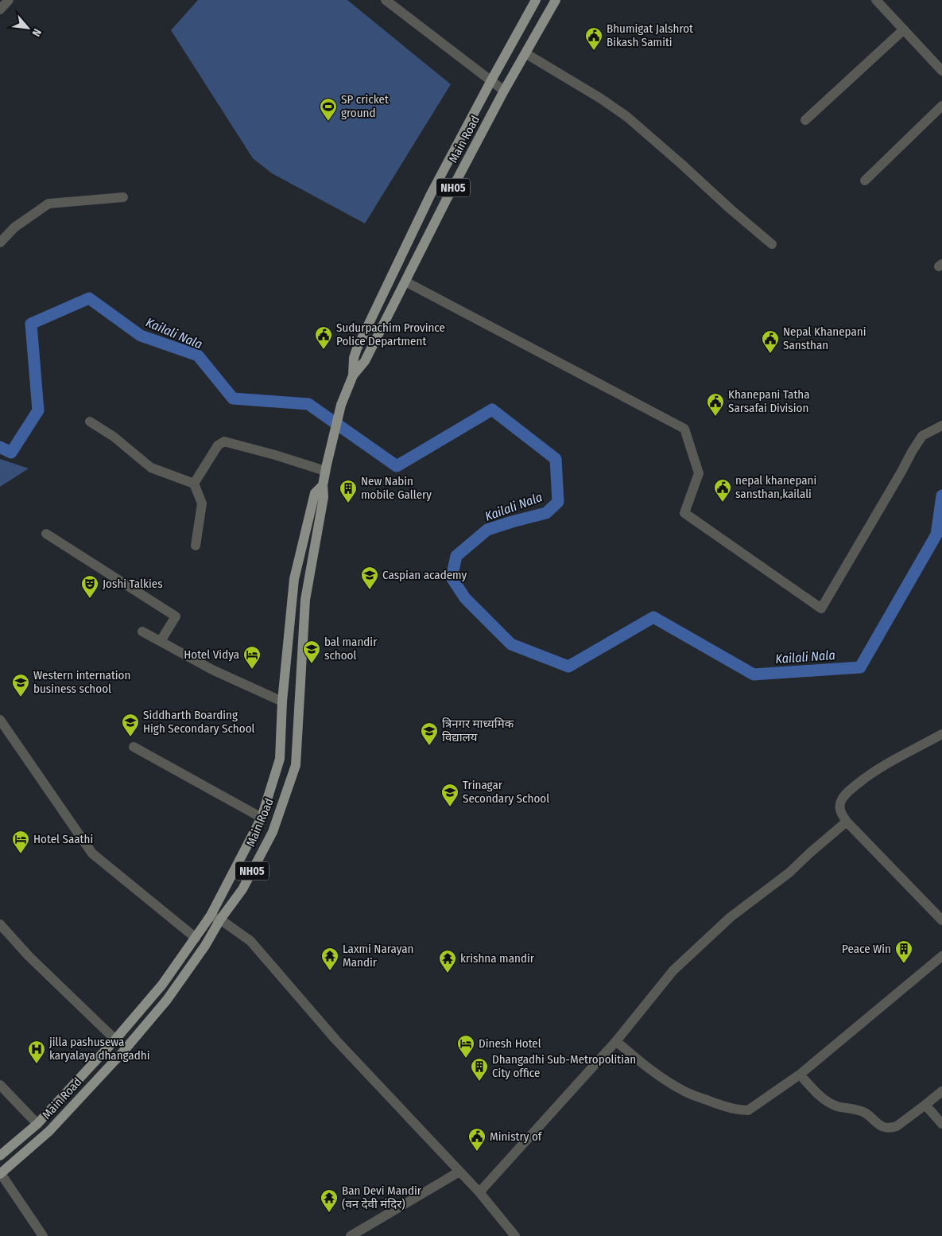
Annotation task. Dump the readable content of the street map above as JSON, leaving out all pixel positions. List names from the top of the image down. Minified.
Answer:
{"streets":{"main road":["Main Road","NH05"]},"water":["Kailali Nala"],"places":{"public building":["Bhumigat Jalshrot Bikash Samiti","Sudurpachim Province Police Department","Nepal Khanepani Sansthan","Khanepani Tatha Sarsafai Division","nepal khanepani sansthan,kailali","Ministry of"],"sports":["SP cricket ground"],"building":["New Nabin mobile Gallery","Peace Win","Dhangadhi Sub-Metropolitian City office"],"school or university":["Caspian academy","bal mandir school","Western internation business school","Siddharth Boarding High Secondary School","त्रिनगर माध्यमिक विद्यालय","Trinagar Secondary School"],"theatre":["Joshi Talkies"],"hotel":["Hotel Vidya","Hotel Saathi","Dinesh Hotel"],"temple":["Laxmi Narayan Mandir","krishna mandir","Ban Devi Mandir (वन देवी मंदिर)"],"hospital":["jilla pashusewa karyalaya dhangadhi"]},"north":"bottom right"}
